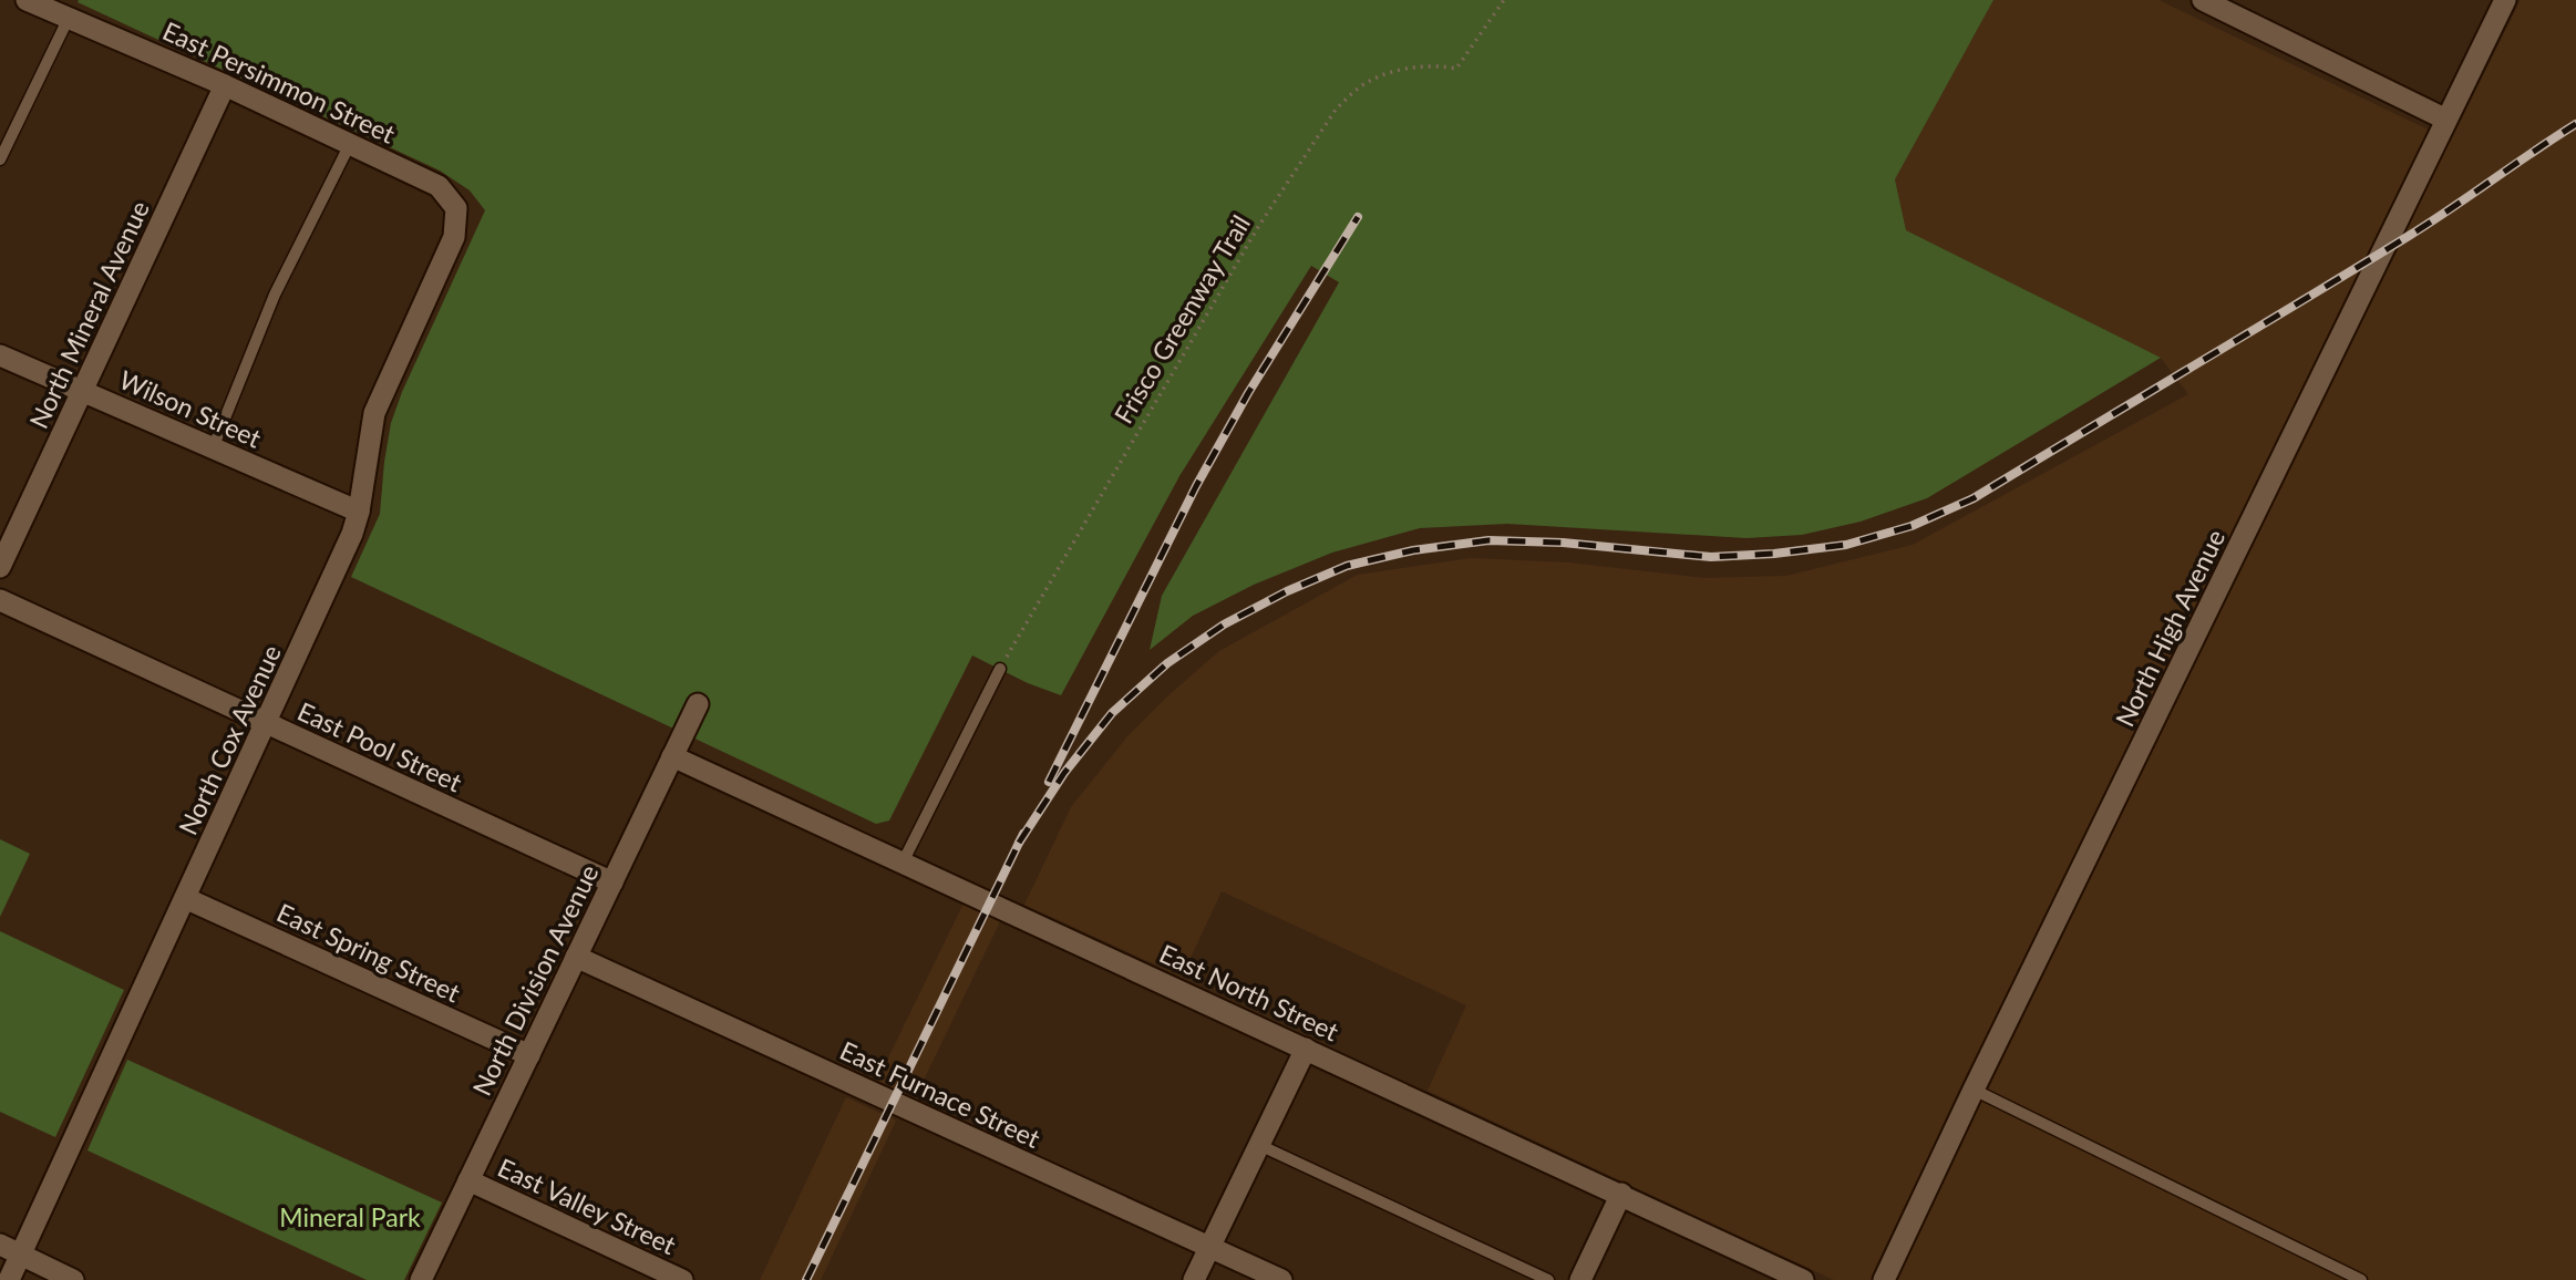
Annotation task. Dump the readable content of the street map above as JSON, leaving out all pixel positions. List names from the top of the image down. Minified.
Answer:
{"streets":{"street":["East Persimmon Street","North Mineral Avenue","Wilson Street","North High Avenue","North Cox Avenue","East Pool Street","East Spring Street","North Division Avenue","East North Street","East Furnace Street","East Valley Street"],"path":["Frisco Greenway Trail"]},"crossings":[["East Persimmon Street","North Mineral Avenue"],["East Persimmon Street","North Cox Avenue"],["North Mineral Avenue","Wilson Street"],["Wilson Street","North Cox Avenue"],["North Cox Avenue","East Pool Street"],["North Cox Avenue","East Spring Street"],["East Pool Street","North Division Avenue"],["East Spring Street","North Division Avenue"],["North Division Avenue","East North Street"],["North Division Avenue","East Furnace Street"],["North Division Avenue","East Valley Street"]],"parks":["Mineral Park"]}
